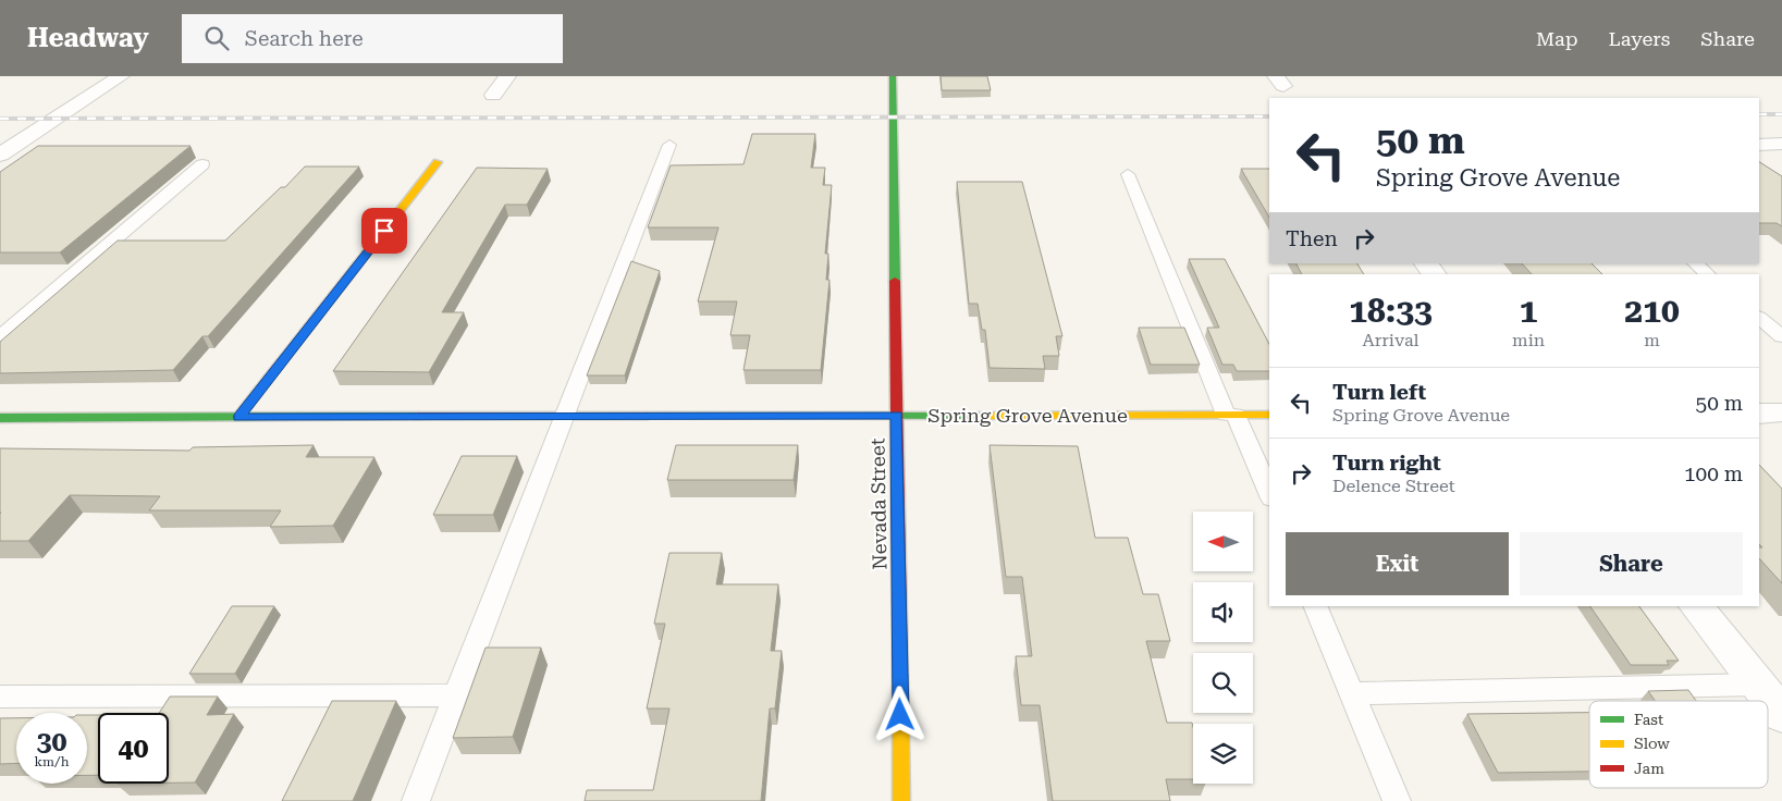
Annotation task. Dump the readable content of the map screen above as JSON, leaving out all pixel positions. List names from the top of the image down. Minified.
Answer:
{"streets":{"street":["Spring Grove Avenue","Nevada Street"]},"crossings":[["Spring Grove Avenue","Nevada Street"]],"legend":["Fast","Slow","Jam"],"north":"left","page":{"header":"Headway","search":"Search here","nav":["Map","Layers","Share"],"turn":["50 m","Spring Grove Avenue"],"then":"Then","eta":["18:33","Arrival","1","min","210","m"],"list":[{"name":"Turn left","note":"Spring Grove Avenue","value":"50 m"},{"name":"Turn right","note":"Delence Street","value":"100 m"}],"buttons":["Exit","Share"],"speed":"30 km/h","limit":"40"}}
